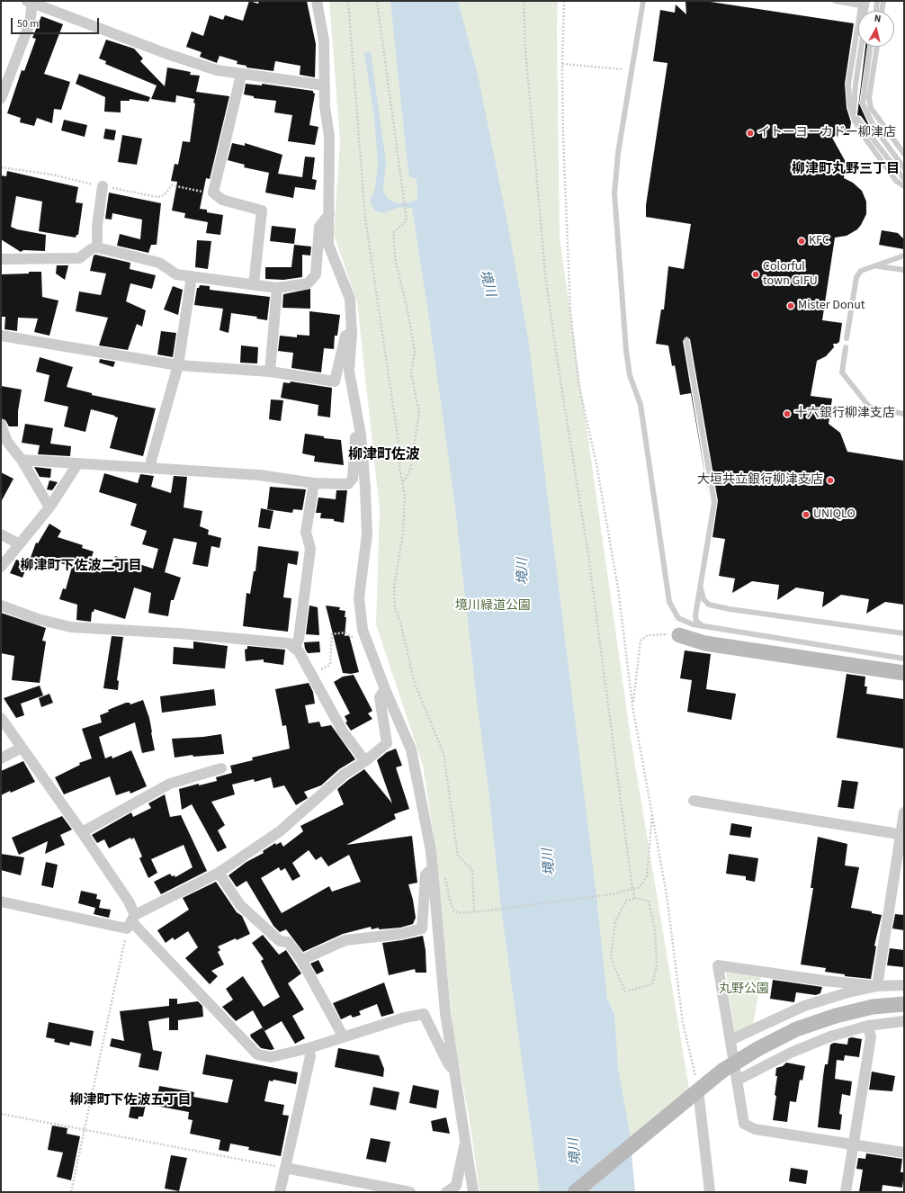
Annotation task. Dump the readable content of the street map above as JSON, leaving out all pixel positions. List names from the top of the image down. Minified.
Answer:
{"districts":["柳津町丸野三丁目","柳津町佐波","柳津町下佐波二丁目","柳津町下佐波五丁目"],"water":["境川"],"parks":["境川緑道公園","丸野公園"],"places":["イトーヨーカドー柳津店","KFC","Colorful town GIFU","Mister Donut","十六銀行柳津支店","大垣共立銀行柳津支店","UNIQLO"],"scale_bar":"50 m","north":"top"}
